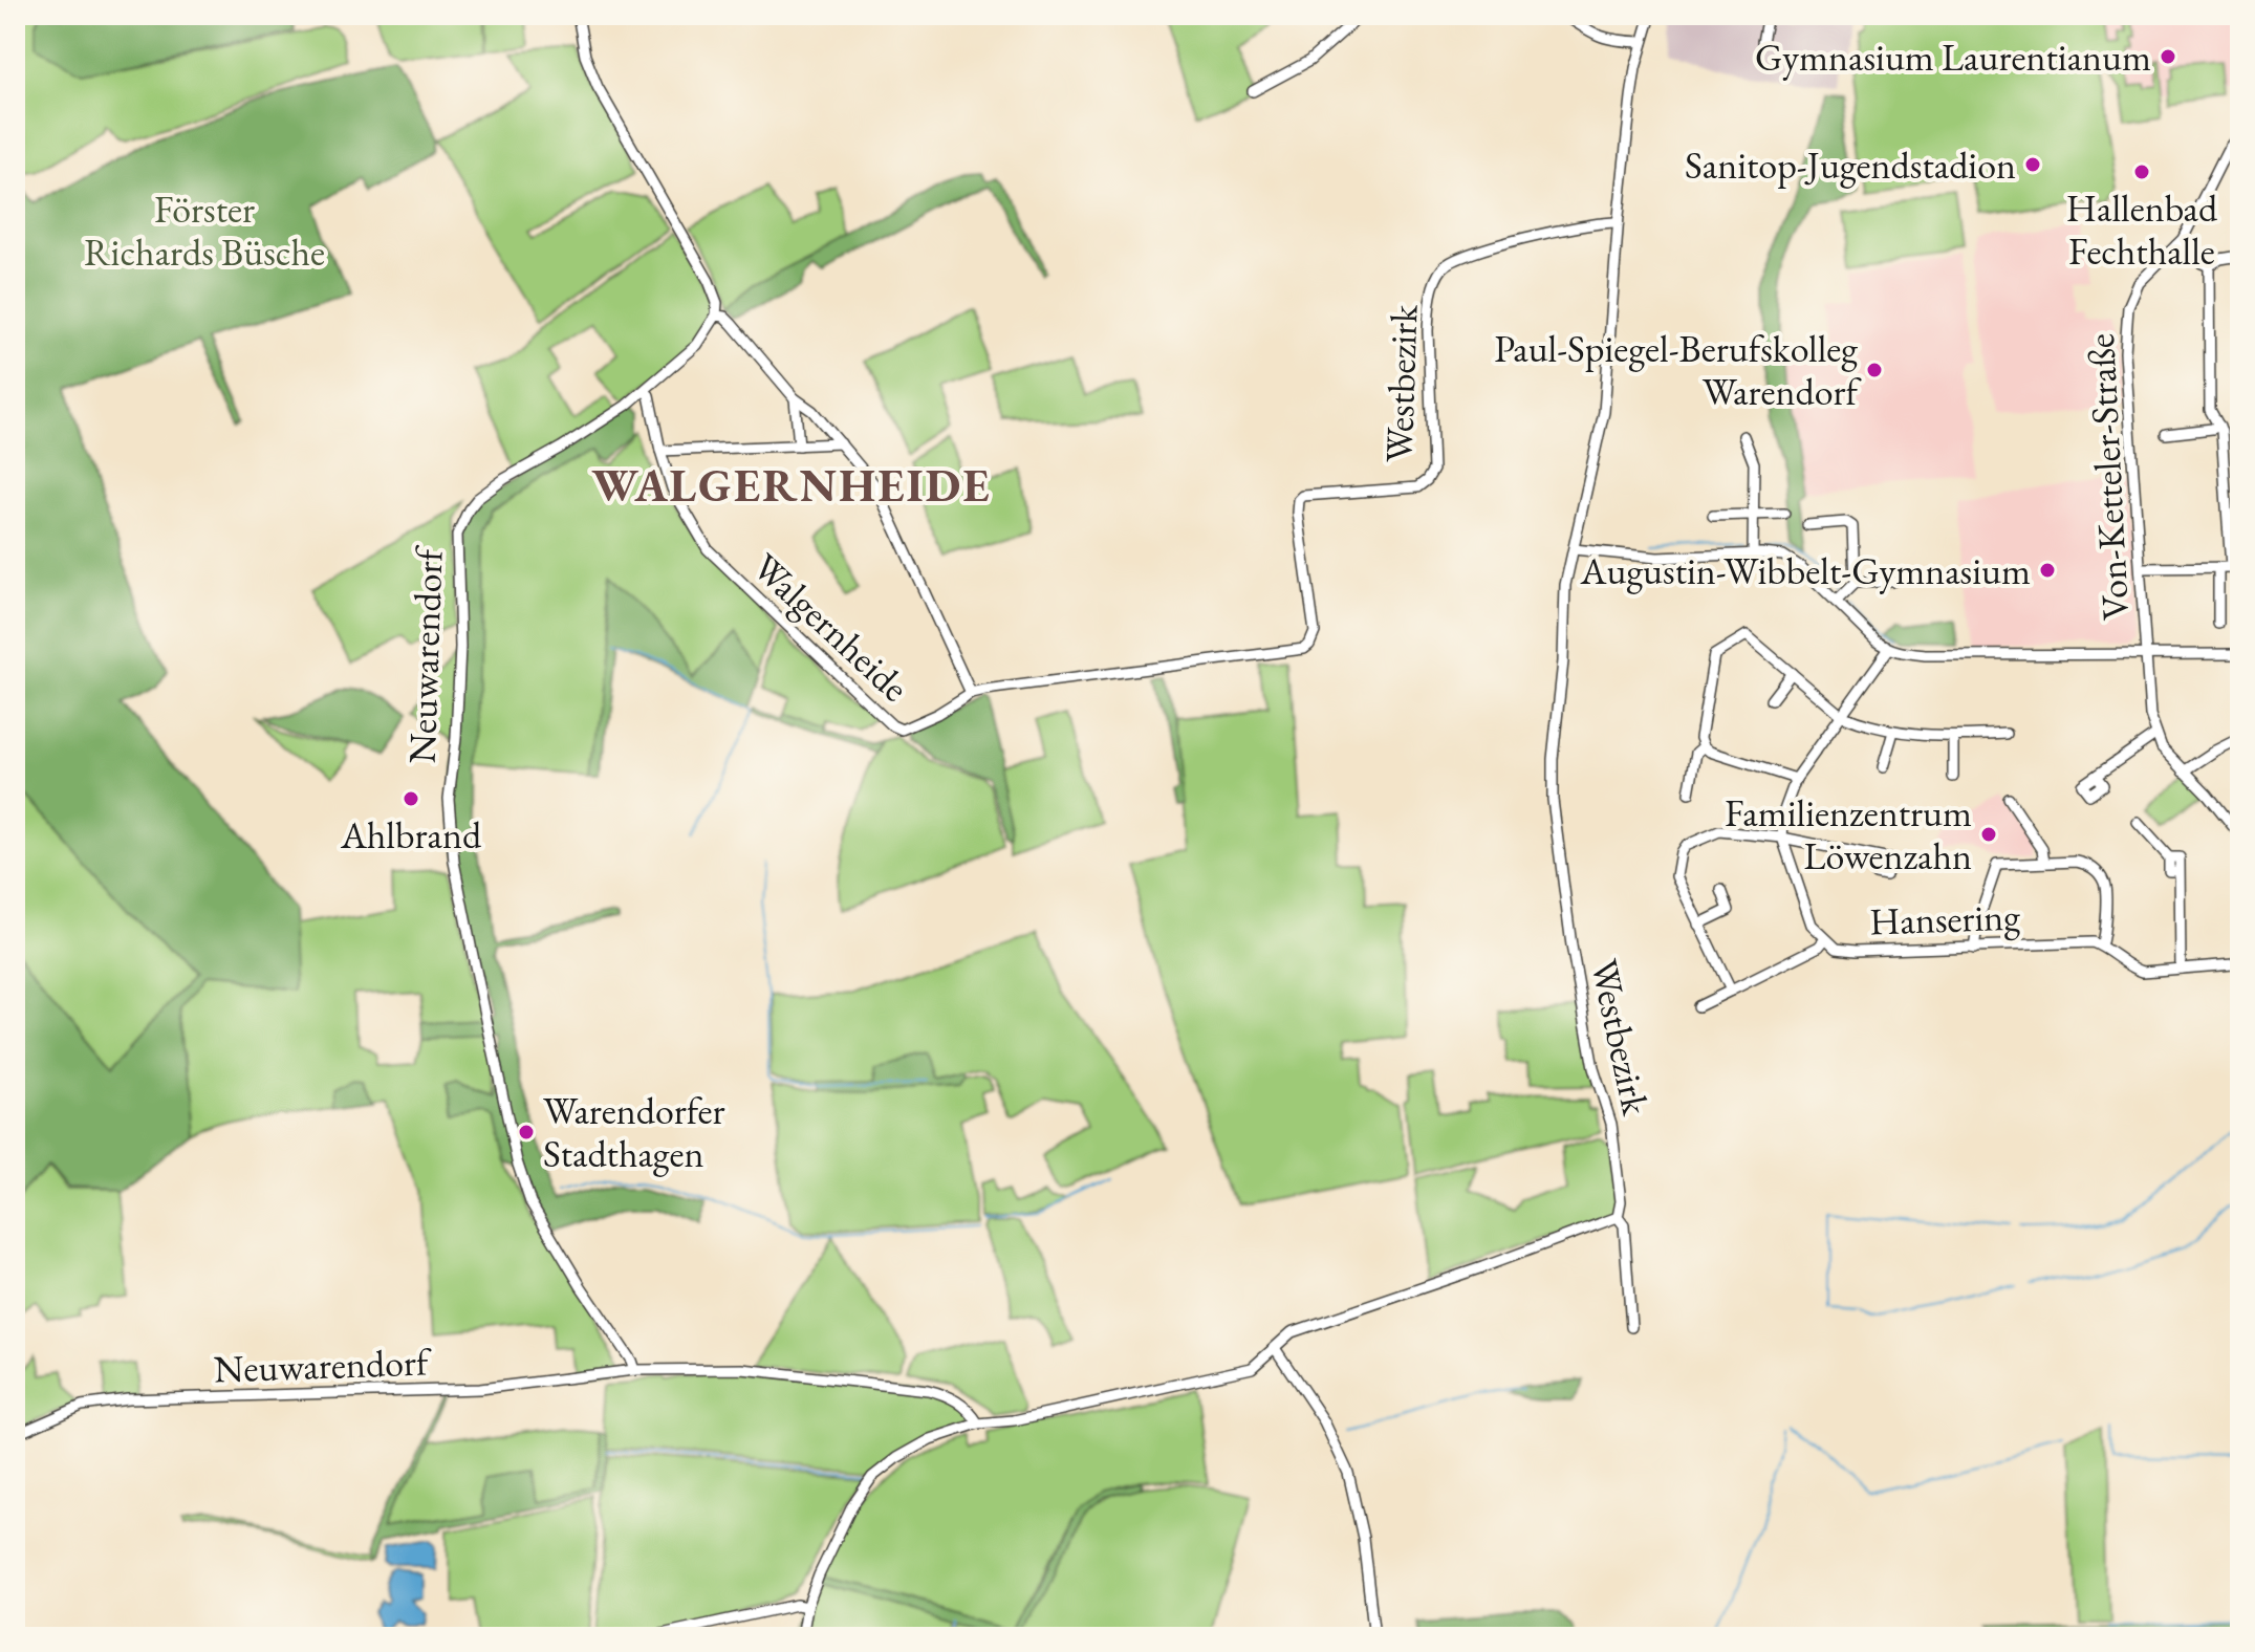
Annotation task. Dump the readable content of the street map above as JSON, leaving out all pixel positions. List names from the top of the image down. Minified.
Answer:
{"streets":{"street":["Westbezirk","Von-Ketteler-Straße","Walgernheide","Neuwarendorf","Hansering"]},"crossings":[["Westbezirk","Walgernheide"],["Walgernheide","Neuwarendorf"]],"districts":["WALGERNHEIDE"],"parks":["Förster Richards Büsche"],"places":["Gymnasium Laurentianum","Sanitop-Jugendstadion","Hallenbad Fechthalle","Paul-Spiegel-Berufskolleg Warendorf","Augustin-Wibbelt-Gymnasium","Ahlbrand","Familienzentrum Löwenzahn","Warendorfer Stadthagen"]}
